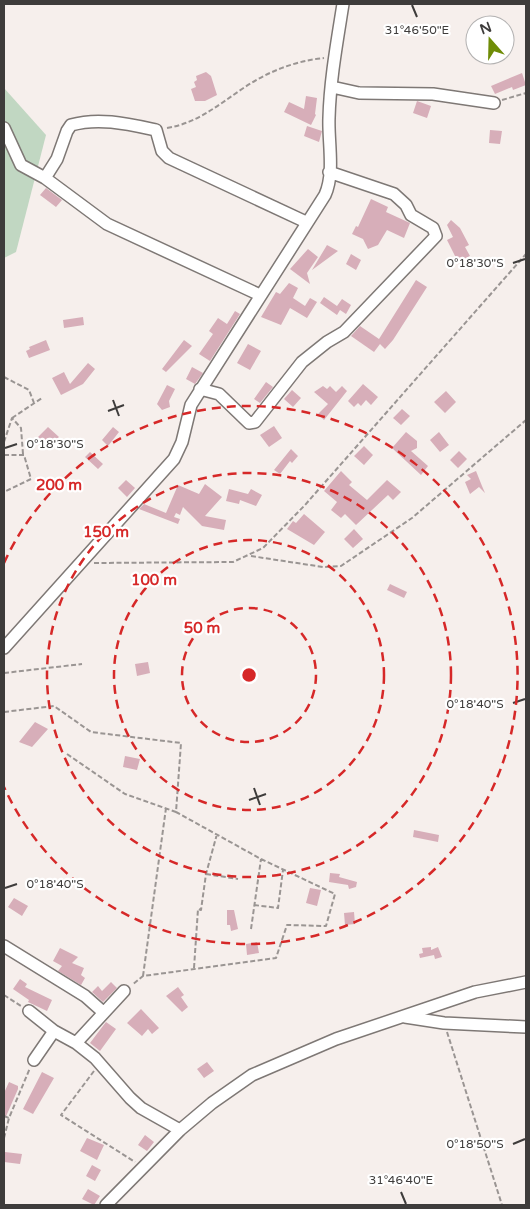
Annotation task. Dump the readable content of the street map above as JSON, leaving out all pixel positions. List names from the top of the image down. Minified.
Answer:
{"north":"top","coordinates":["31°46'50\"E","0°18'30\"S","0°18'40\"S","0°18'50\"S","31°46'40\"E"],"rings":["200 m","150 m","100 m","50 m"]}
